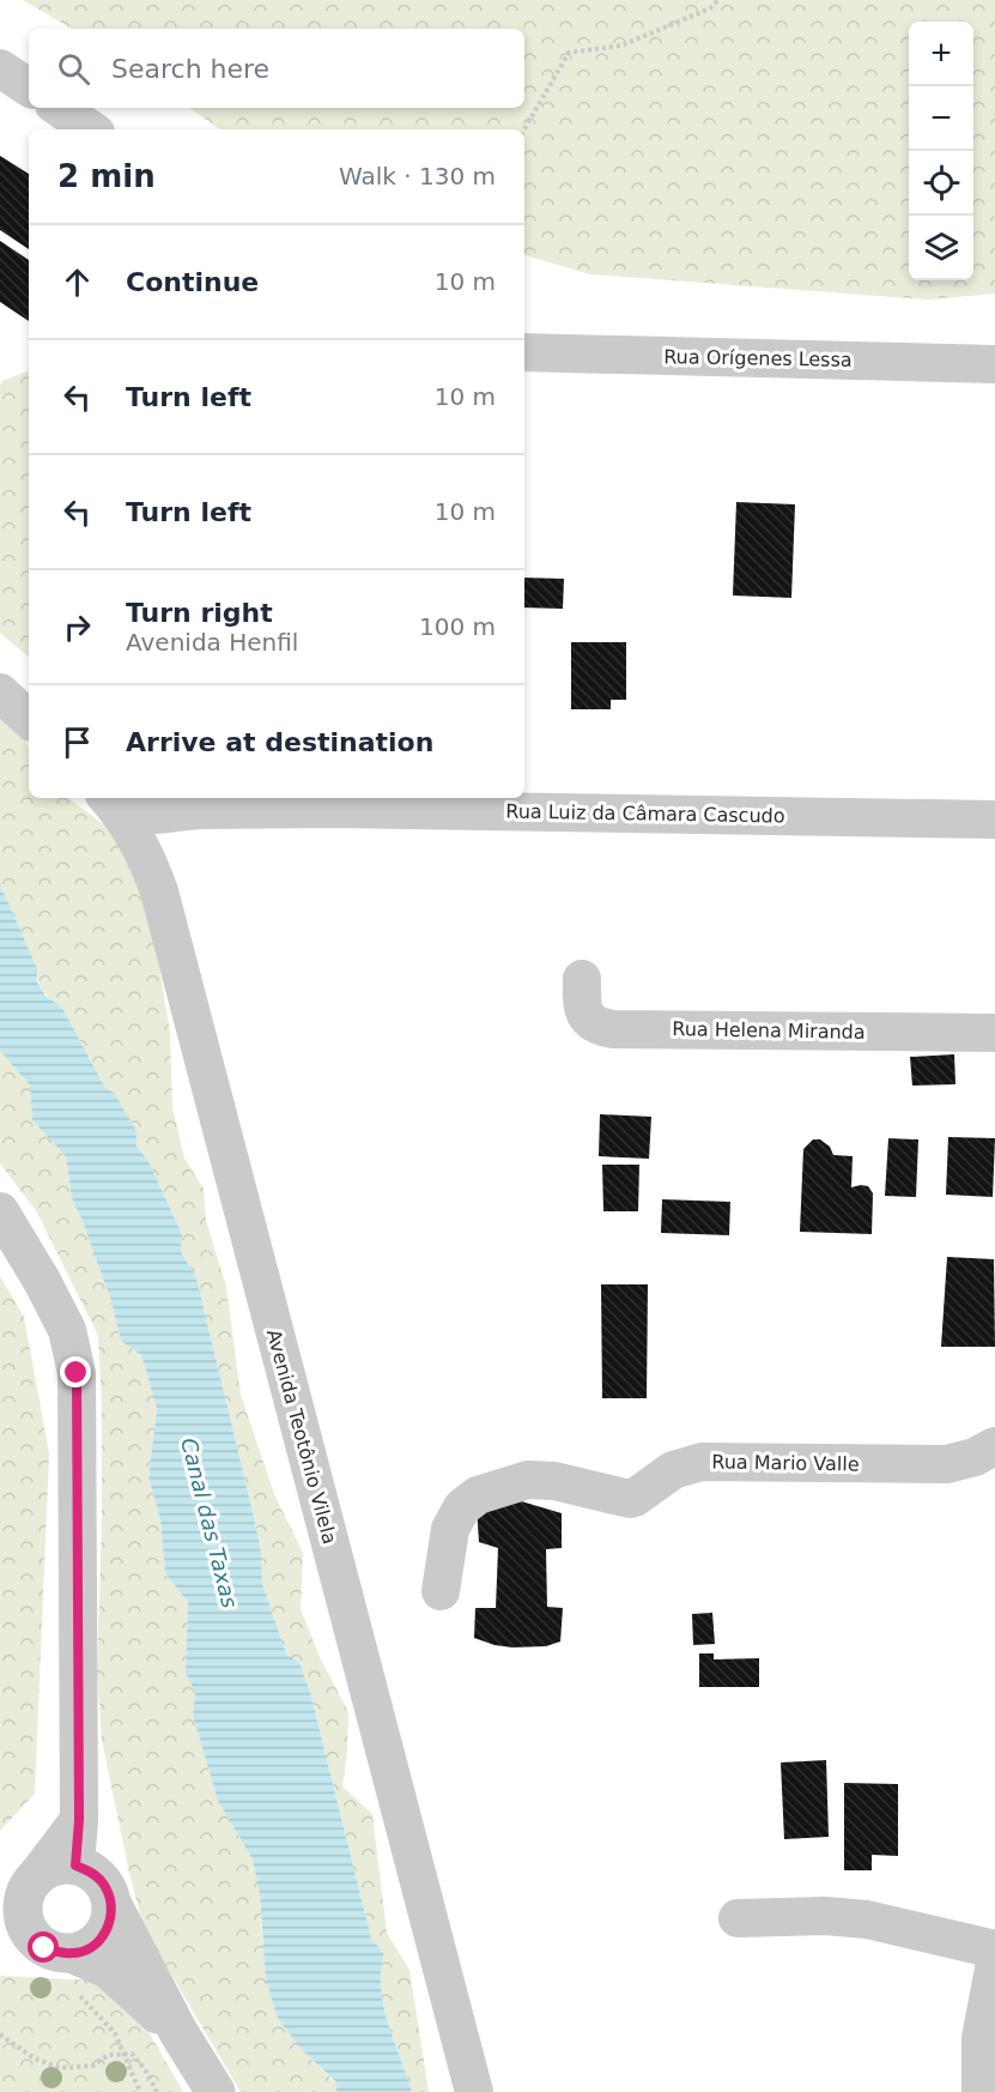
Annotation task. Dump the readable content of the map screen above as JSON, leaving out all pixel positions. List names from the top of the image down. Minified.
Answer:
{"streets":{"street":["Rua Orígenes Lessa","Rua Luiz da Câmara Cascudo","Rua Helena Miranda","Avenida Teotônio Vilela","Rua Mario Valle"]},"crossings":[["Rua Luiz da Câmara Cascudo","Avenida Teotônio Vilela"]],"water":["Canal das Taxas"],"page":{"map_buttons":["+","−"],"search":"Search here","heading":["2 min","Walk · 130 m"],"list":[["Continue","10 m"],["Turn left","10 m"],["Turn left","10 m"],["Turn right","Avenida Henfil","100 m"],"Arrive at destination"]}}
